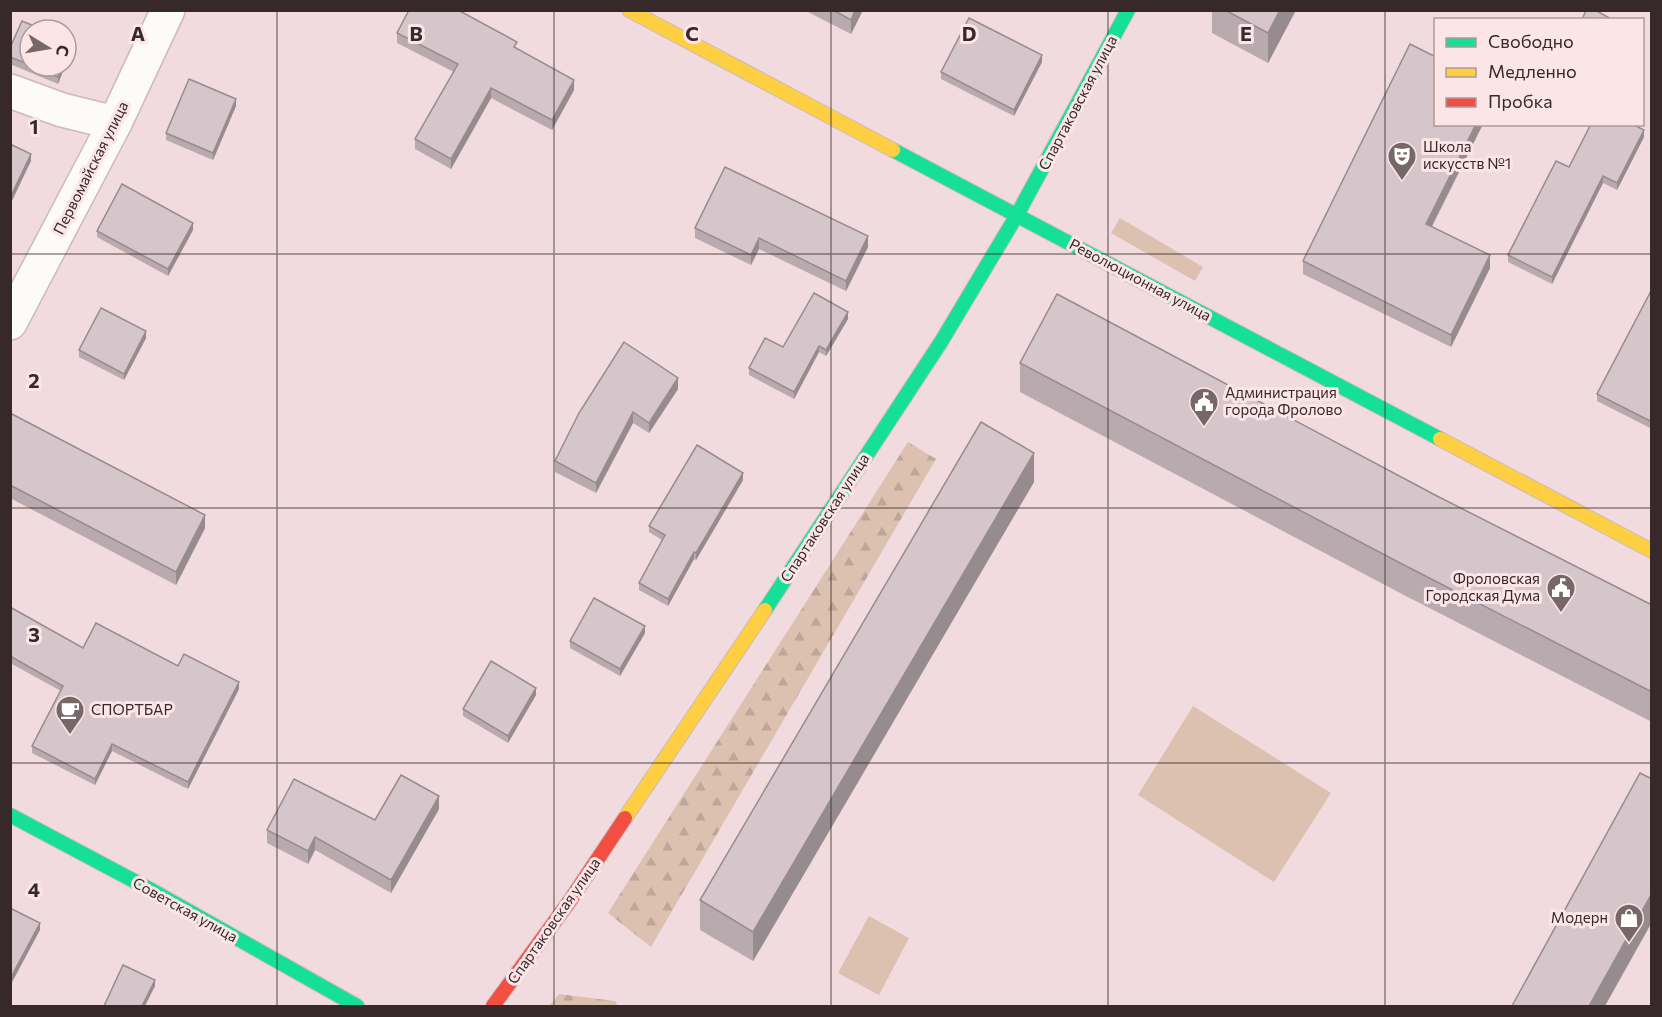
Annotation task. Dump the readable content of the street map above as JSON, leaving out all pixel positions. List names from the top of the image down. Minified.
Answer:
{"streets":{"street":["Спартаковская улица","Первомайская улица","Революционная улица","Советская улица"]},"crossings":[["Спартаковская улица","Революционная улица"]],"places":{"theatre":["Школа искусств №1"],"public building":["Администрация города Фролово","Фроловская Городская Дума"],"cafe":["СПОРТБАР"],"shop":["Модерн"]},"legend":["Свободно","Медленно","Пробка"],"north":"right","grid":{"columns":["A","B","C","D","E"],"rows":["1","2","3","4"]}}
